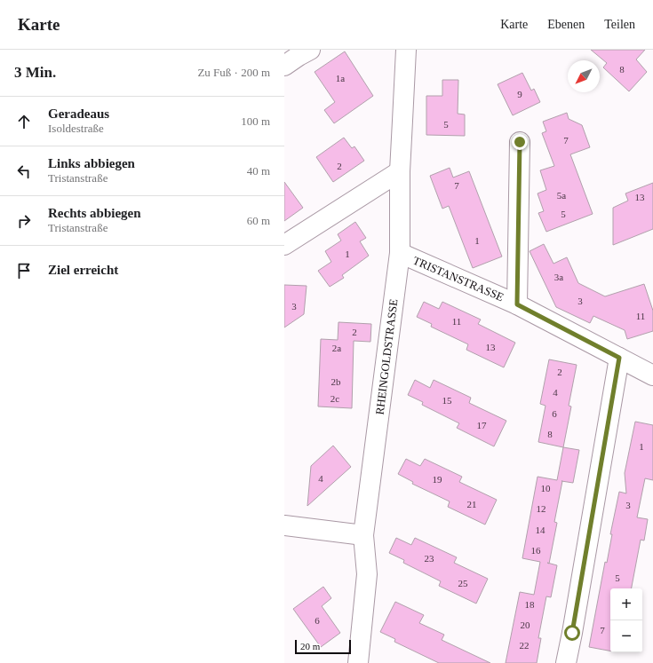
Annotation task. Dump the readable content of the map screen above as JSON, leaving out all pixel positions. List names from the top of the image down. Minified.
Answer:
{"streets":{"street":["TRISTANSTRASSE","RHEINGOLDSTRASSE"]},"crossings":[["TRISTANSTRASSE","RHEINGOLDSTRASSE"]],"house_numbers":["8","1a","9","5","7","2","7","5a","13","5","1","1","3a","3","3","11","11","2","13","2a","2","2b","4","2c","15","6","17","8","1","4","19","10","21","3","12","14","16","23","5","25","18","6","20","7","22"],"scale_bar":"20 m","north":"bottom left","page":{"header":"Karte","nav":["Karte","Ebenen","Teilen"],"heading":["3 Min.","Zu Fuß · 200 m"],"list":[["Geradeaus","Isoldestraße","100 m"],["Links abbiegen","Tristanstraße","40 m"],["Rechts abbiegen","Tristanstraße","60 m"],"Ziel erreicht"],"map_buttons":["+","−"],"scale":"20 m"}}
